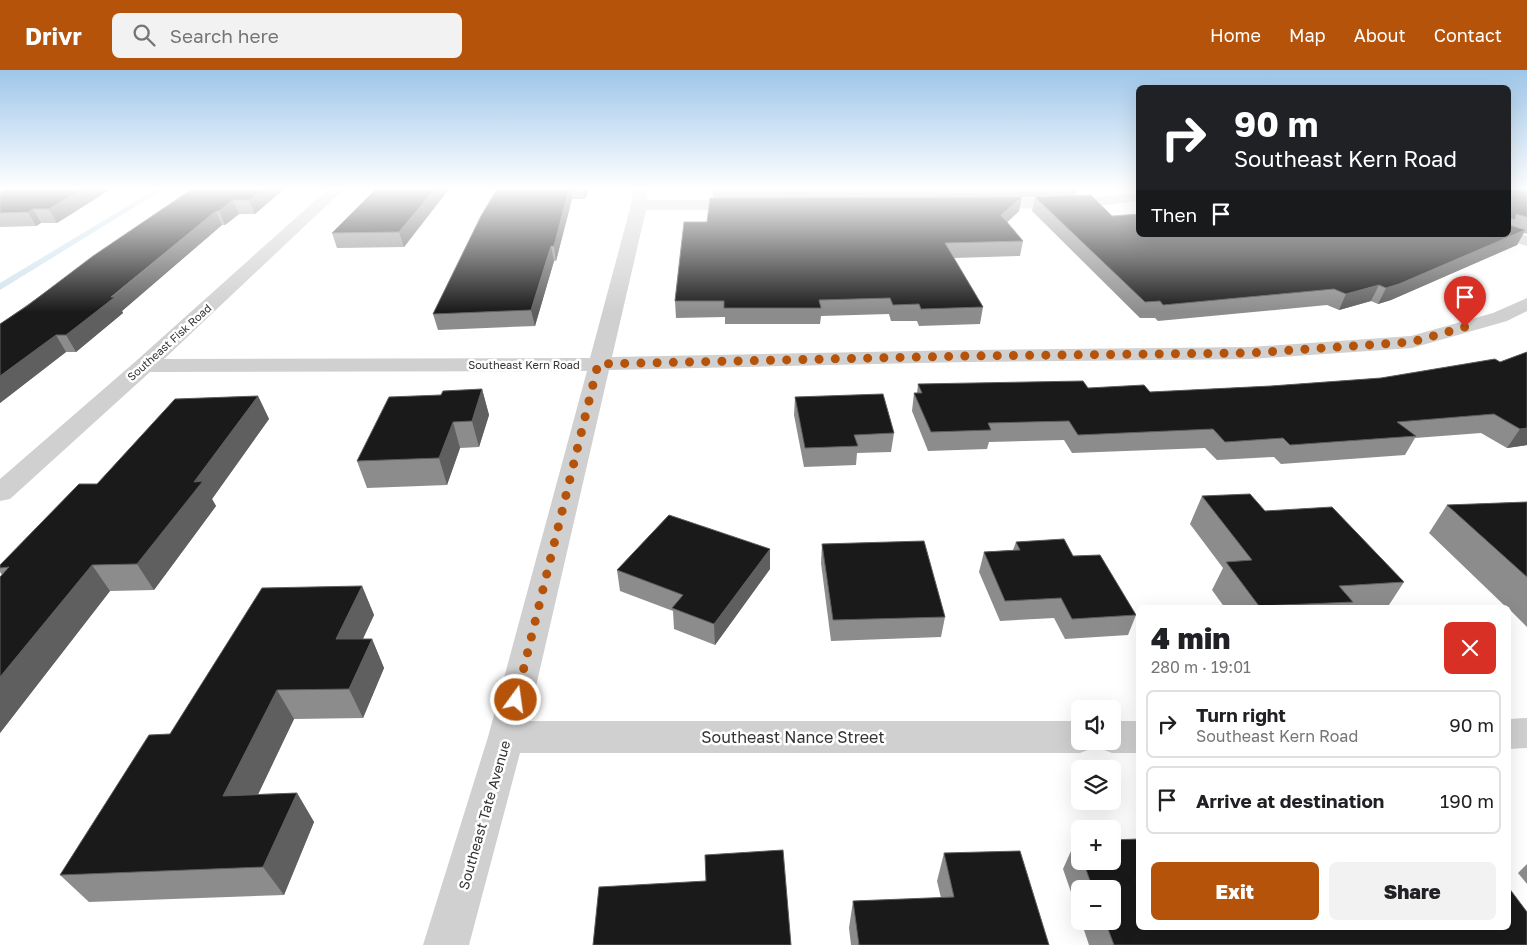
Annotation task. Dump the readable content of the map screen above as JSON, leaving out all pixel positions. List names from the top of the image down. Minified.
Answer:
{"streets":{"street":["Southeast Fisk Road","Southeast Kern Road","Southeast Nance Street","Southeast Tate Avenue"]},"crossings":[["Southeast Fisk Road","Southeast Kern Road"],["Southeast Kern Road","Southeast Tate Avenue"],["Southeast Nance Street","Southeast Tate Avenue"]],"page":{"header":"Drivr","search":"Search here","nav":["Home","Map","About","Contact"],"turn":["90 m","Southeast Kern Road"],"then":"Then","heading":["4 min","280 m · 19:01"],"list":[{"name":"Turn right","note":"Southeast Kern Road","value":"90 m"},{"name":"Arrive at destination","value":"190 m"}],"map_buttons":["+","−"],"buttons":["Exit","Share"]}}
